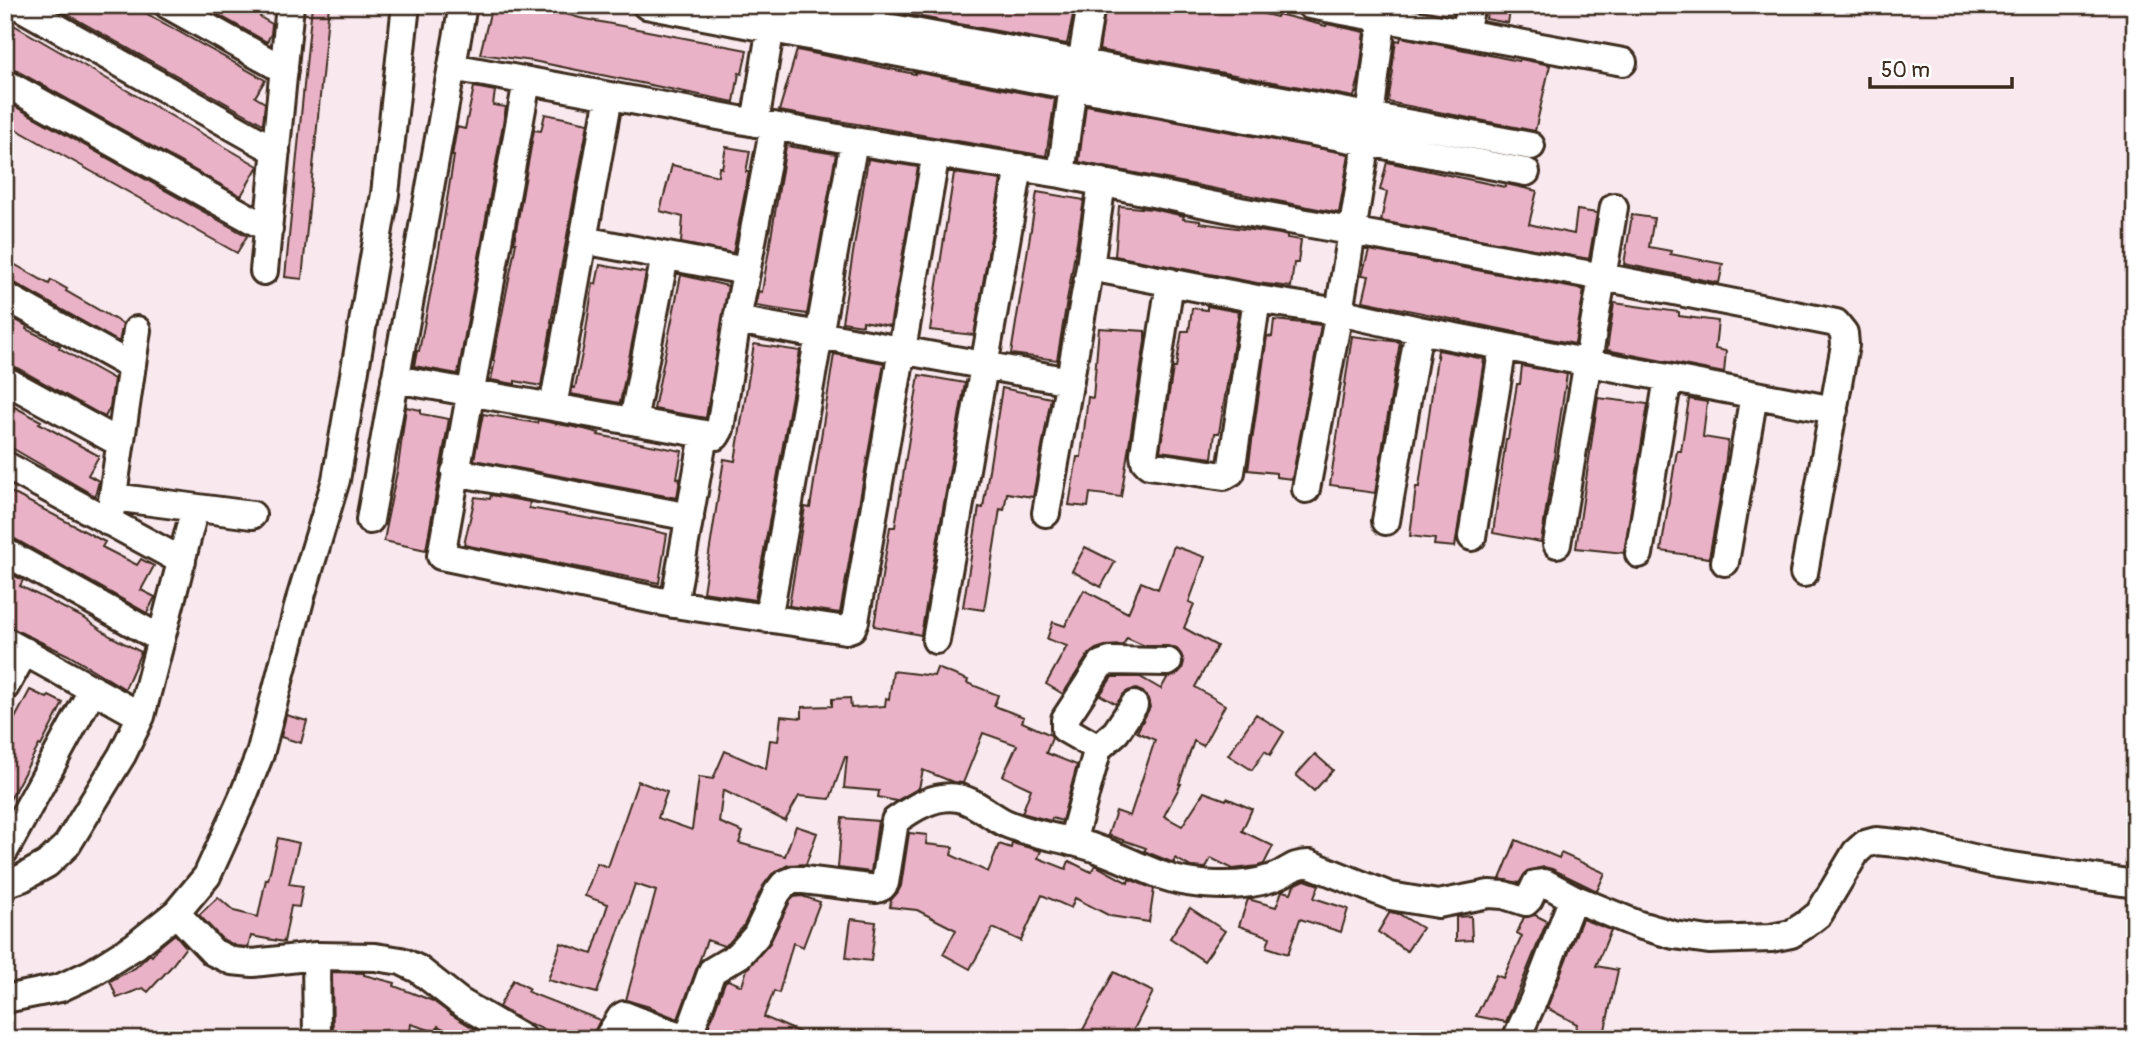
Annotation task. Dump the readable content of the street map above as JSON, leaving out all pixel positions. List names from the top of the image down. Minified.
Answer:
{"scale_bar":"50 m"}
